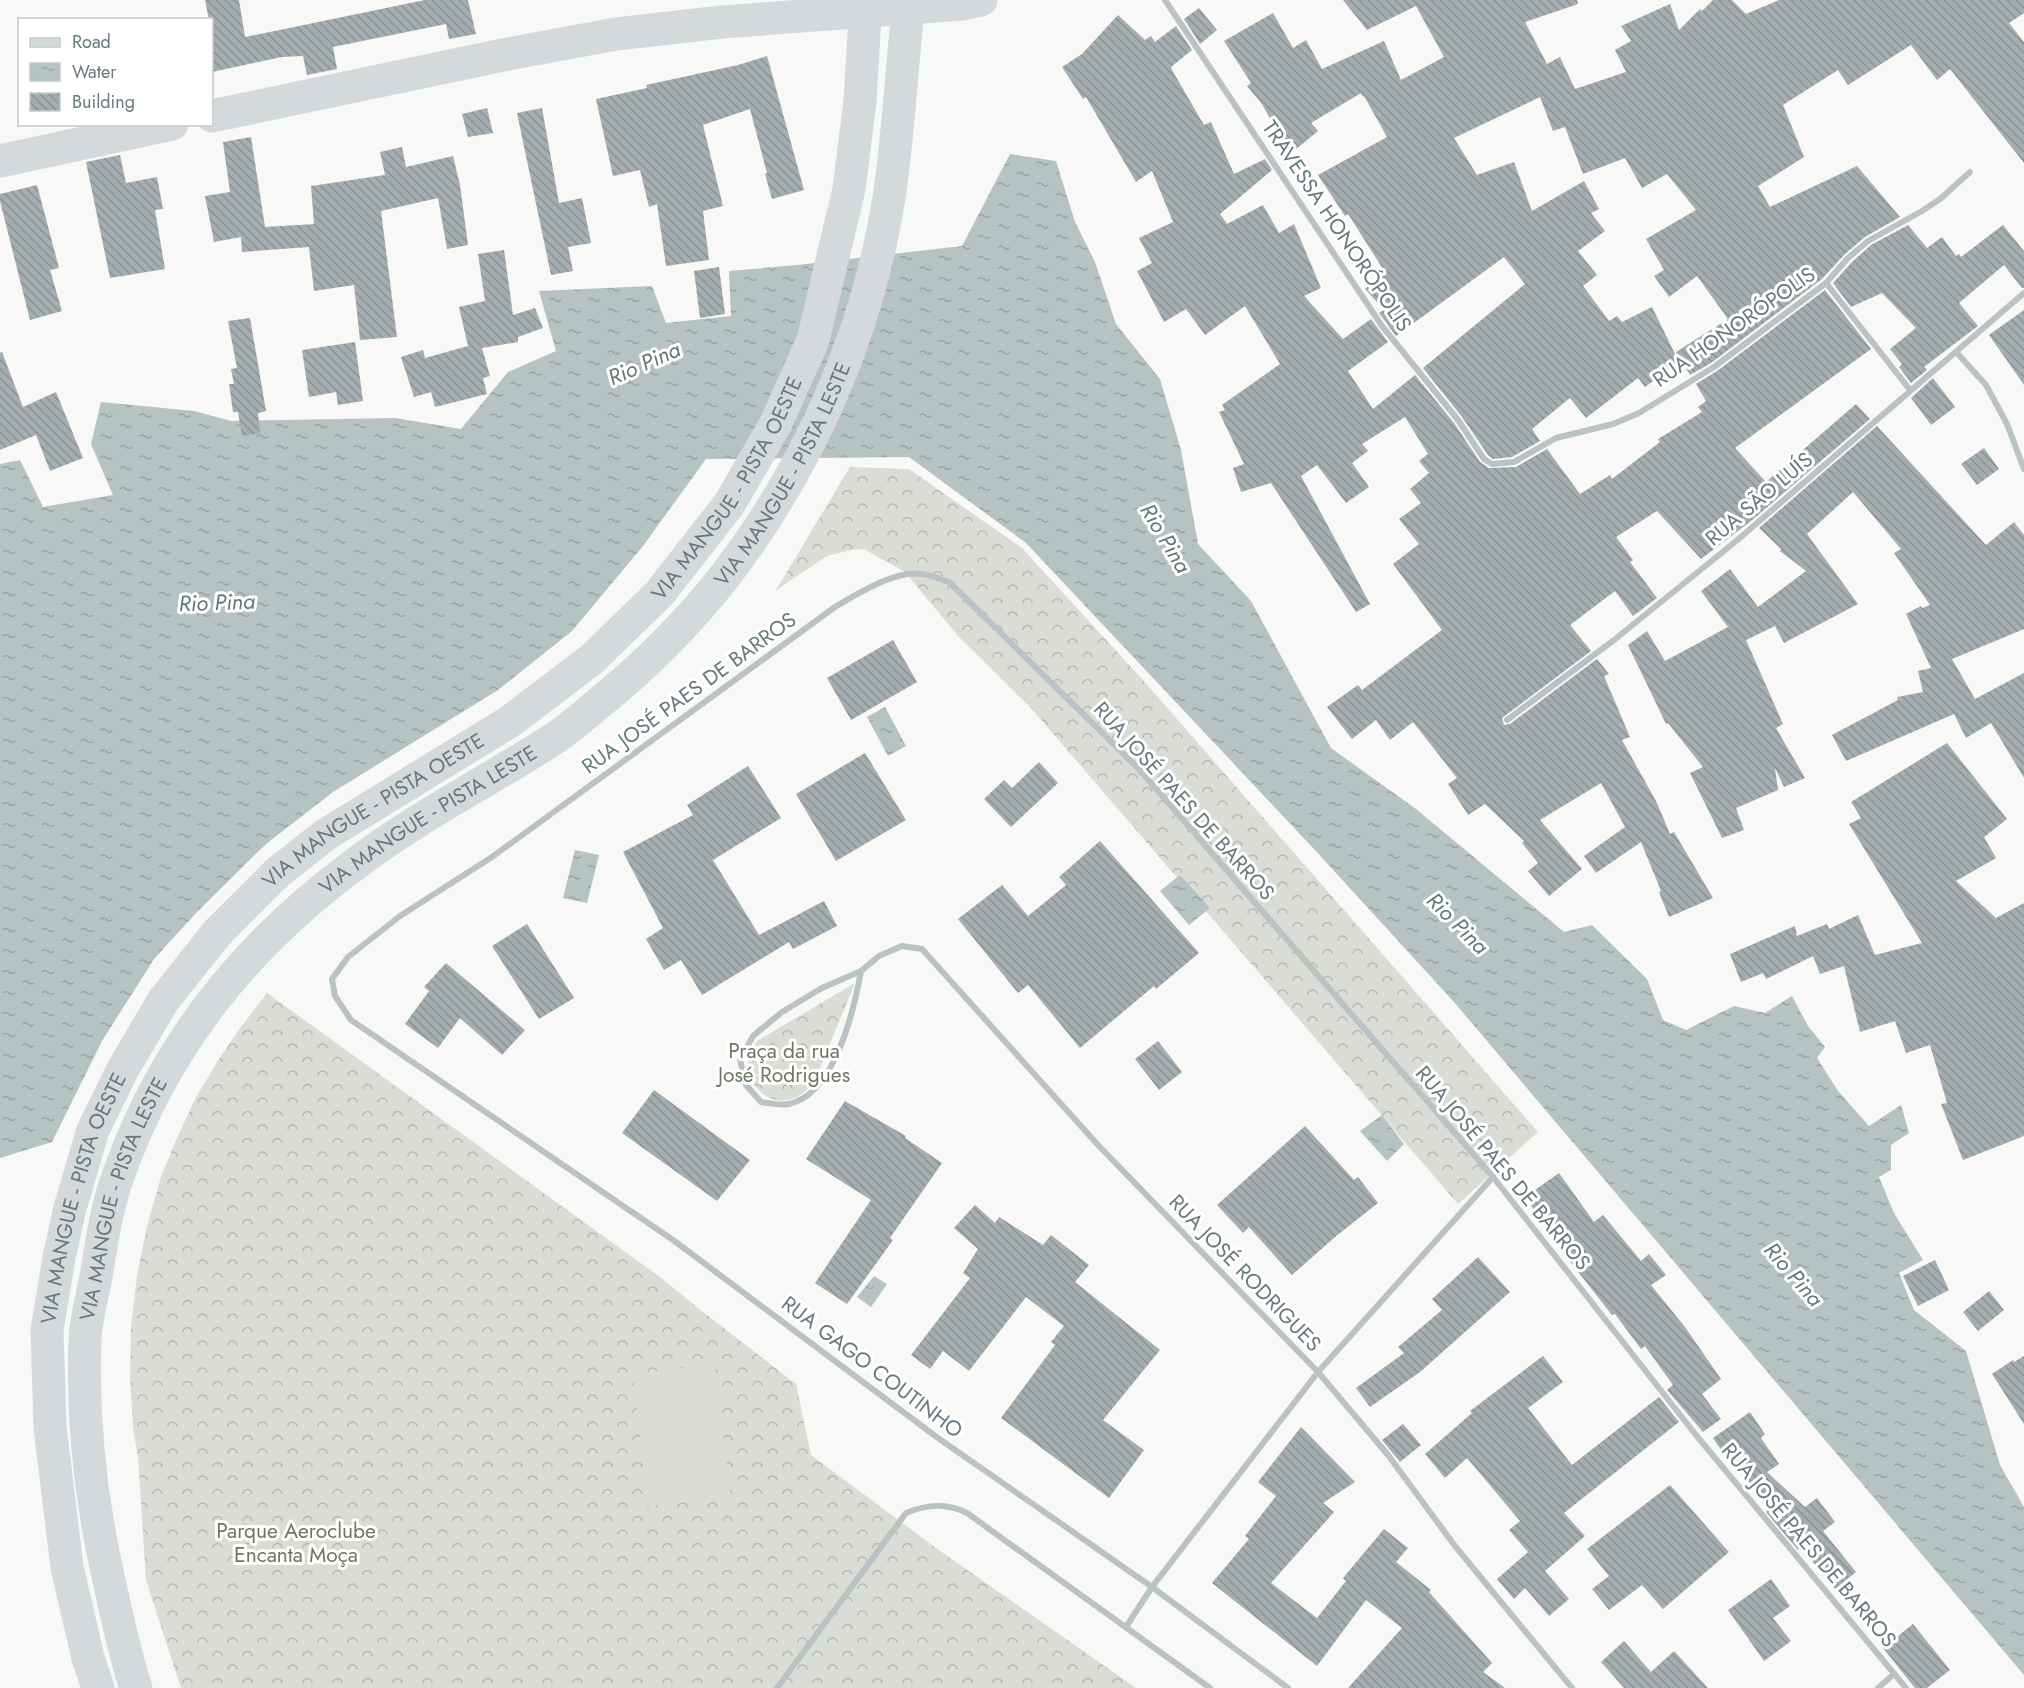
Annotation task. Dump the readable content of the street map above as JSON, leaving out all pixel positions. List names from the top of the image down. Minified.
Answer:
{"streets":{"main road":["VIA MANGUE - PISTA LESTE","VIA MANGUE - PISTA OESTE"],"street":["TRAVESSA HONORÓPOLIS","RUA HONORÓPOLIS","RUA SÃO LUÍS","RUA JOSÉ PAES DE BARROS","RUA JOSÉ RODRIGUES","RUA GAGO COUTINHO"]},"crossings":[["TRAVESSA HONORÓPOLIS","RUA HONORÓPOLIS"],["RUA JOSÉ PAES DE BARROS","RUA GAGO COUTINHO"]],"water":["Rio Pina"],"parks":["Praça da rua José Rodrigues","Parque Aeroclube Encanta Moça"],"legend":["Road","Water","Building"]}
